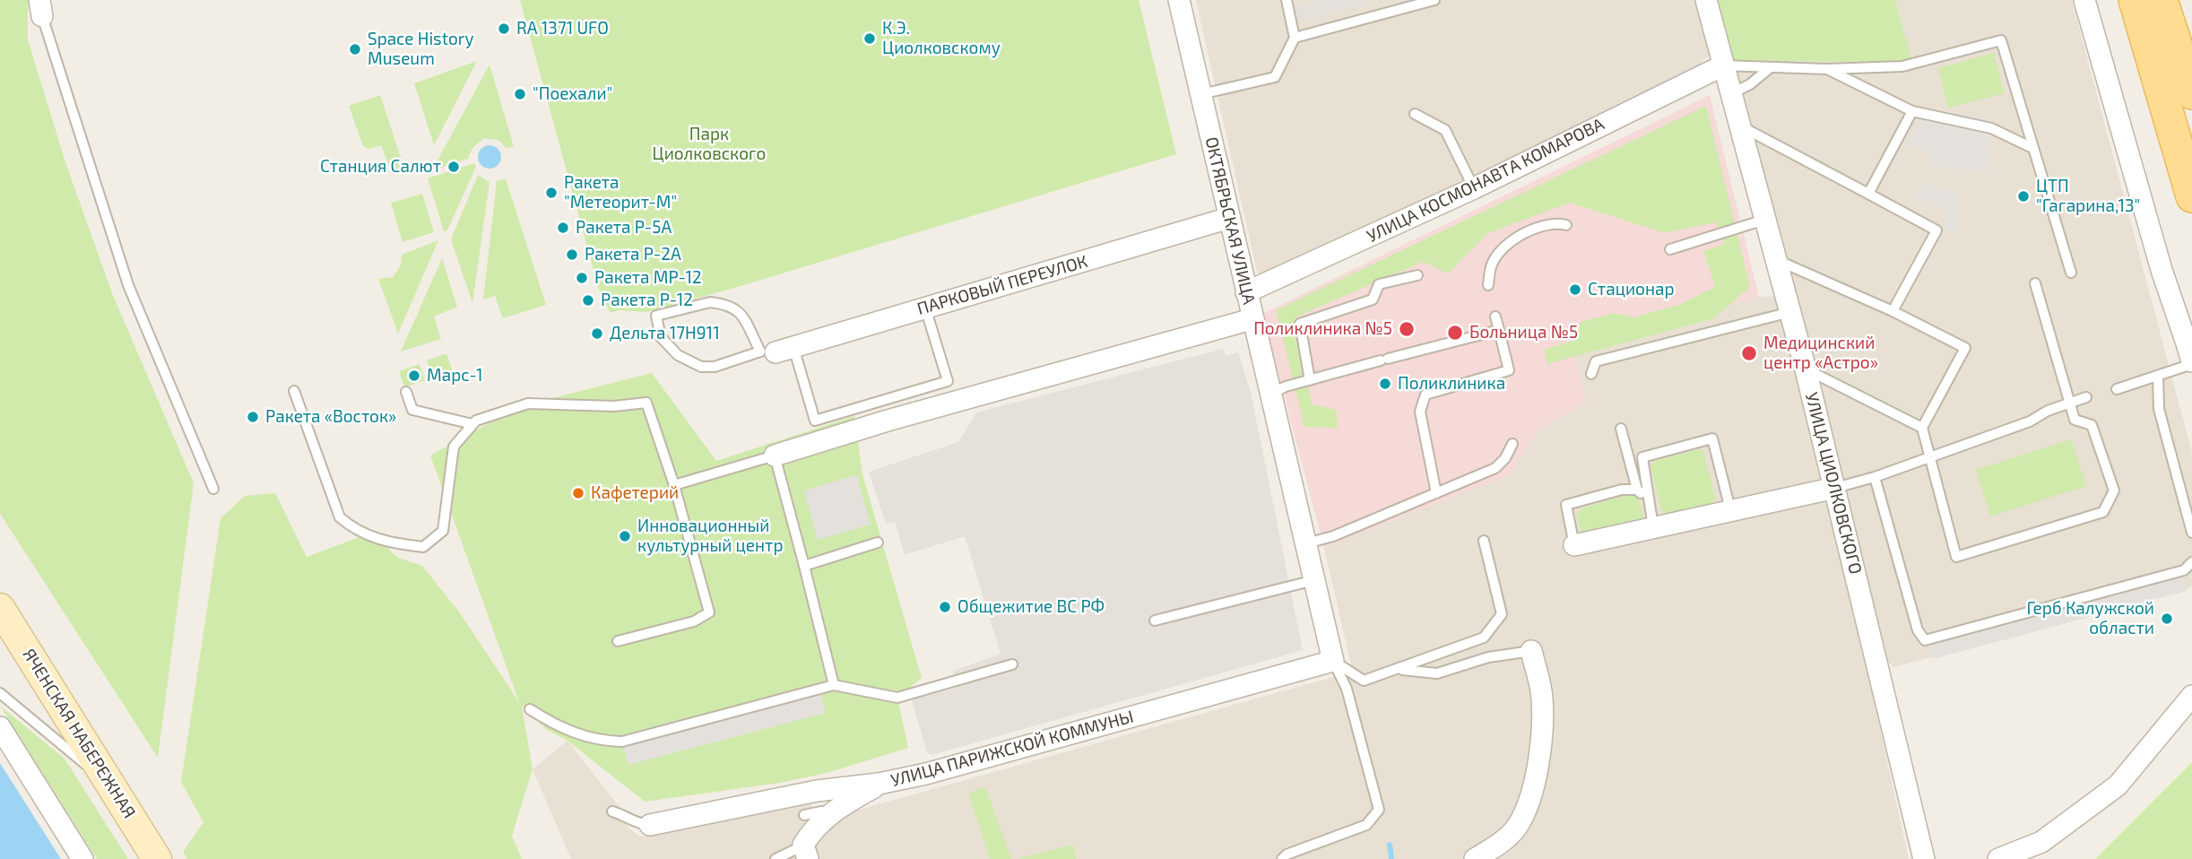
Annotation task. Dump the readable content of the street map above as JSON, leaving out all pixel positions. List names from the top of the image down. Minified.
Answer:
{"streets":{"street":["УЛИЦА КОСМОНАВТА КОМАРОВА","ОКТЯБРЬСКАЯ УЛИЦА","ПАРКОВЫЙ ПЕРЕУЛОК","УЛИЦА ЦИОЛКОВСКОГО","ЯЧЕНСКАЯ НАБЕРЕЖНАЯ","УЛИЦА ПАРИЖСКОЙ КОММУНЫ"]},"crossings":[["УЛИЦА КОСМОНАВТА КОМАРОВА","ОКТЯБРЬСКАЯ УЛИЦА"],["УЛИЦА КОСМОНАВТА КОМАРОВА","УЛИЦА ЦИОЛКОВСКОГО"],["ОКТЯБРЬСКАЯ УЛИЦА","ПАРКОВЫЙ ПЕРЕУЛОК"],["ОКТЯБРЬСКАЯ УЛИЦА","УЛИЦА ПАРИЖСКОЙ КОММУНЫ"]],"parks":["Парк Циолковского"],"places":["RA 1371 UFO","К.Э. Циолковскому","Space History Museum","\"Поехали\"","Станция Салют","Ракета \"Метеорит-М\"","ЦТП \"Гагарина,13\"","Ракета Р-5А","Ракета Р-2А","Ракета МР-12","Стационар","Ракета Р-12","Поликлиника №5","Больница №5","Дельта 17Н911","Медицинский центр «Астро»","Марс-1","Поликлиника","Ракета «Восток»","Кафетерий","Инновационный культурный центр","Общежитие ВС РФ","Герб Калужской области"]}
